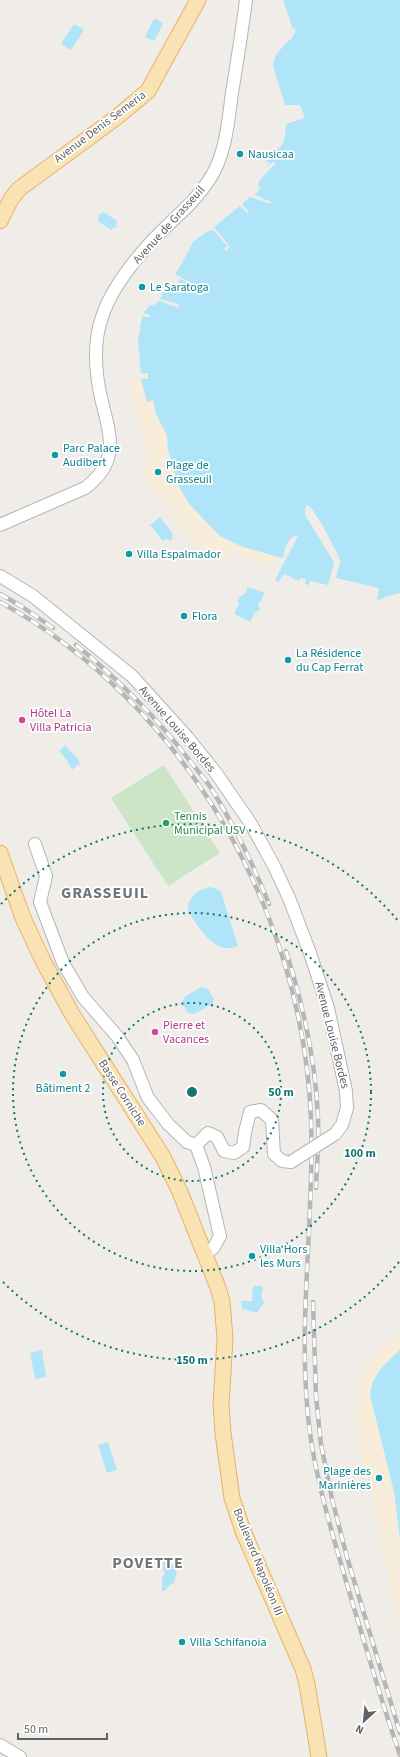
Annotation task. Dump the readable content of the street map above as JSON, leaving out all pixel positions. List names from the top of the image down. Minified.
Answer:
{"streets":{"main road":["Avenue Denis Semeria","Basse Corniche","Boulevard Napoléon III"],"street":["Avenue de Grasseuil","Avenue Louise Bordes"]},"crossings":[["Basse Corniche","Boulevard Napoléon III"]],"districts":["GRASSEUIL","POVETTE"],"places":["Nausicaa","Le Saratoga","Parc Palace Audibert","Plage de Grasseuil","Villa Espalmador","Flora","La Résidence du Cap Ferrat","Hôtel La Villa Patricia","Tennis Municipal USV","Pierre et Vacances","Bâtiment 2","Villa Hors les Murs","Plage des Marinières","Villa Schifanoia"],"scale_bar":"50 m","north":"bottom left","rings":["50 m","100 m","150 m"]}
